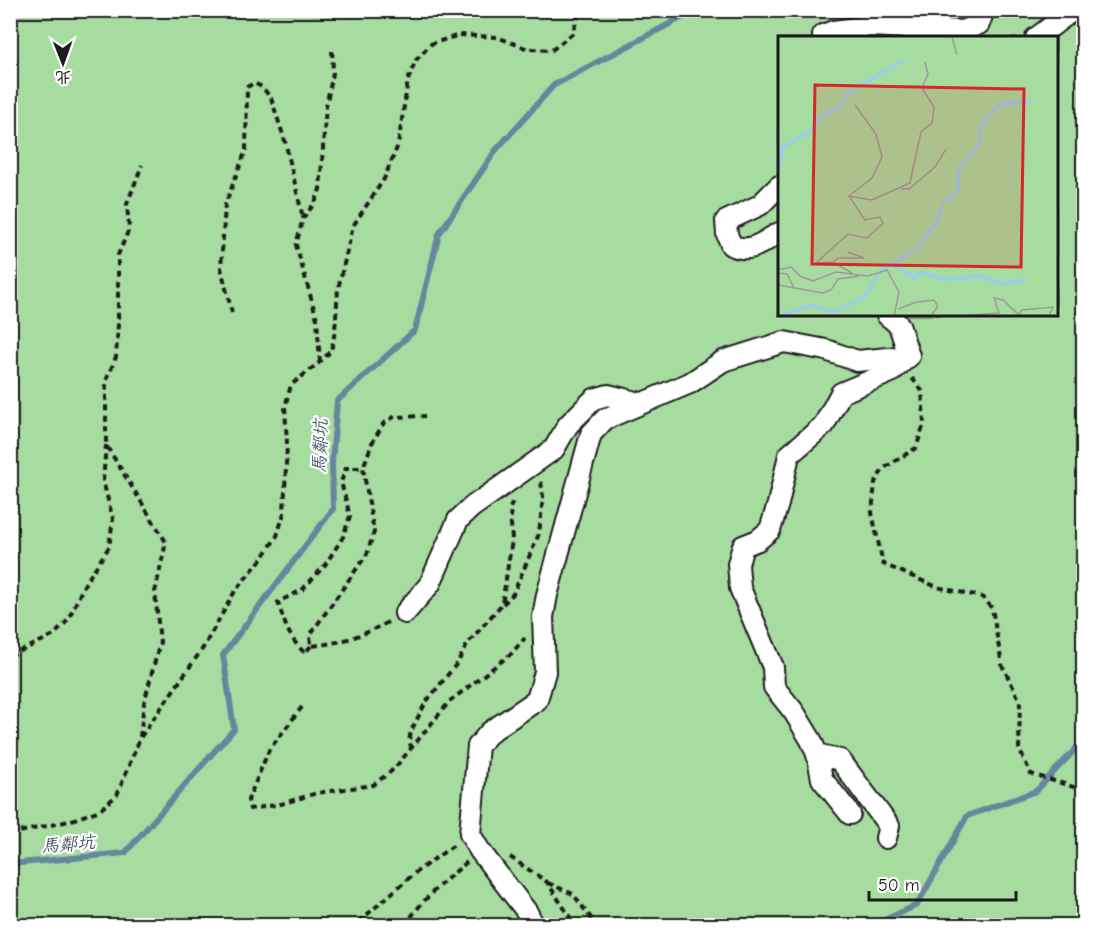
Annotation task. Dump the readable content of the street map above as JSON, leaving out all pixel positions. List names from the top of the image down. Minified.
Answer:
{"water":["馬鄰坑"],"scale_bar":"50 m","north":"bottom"}
